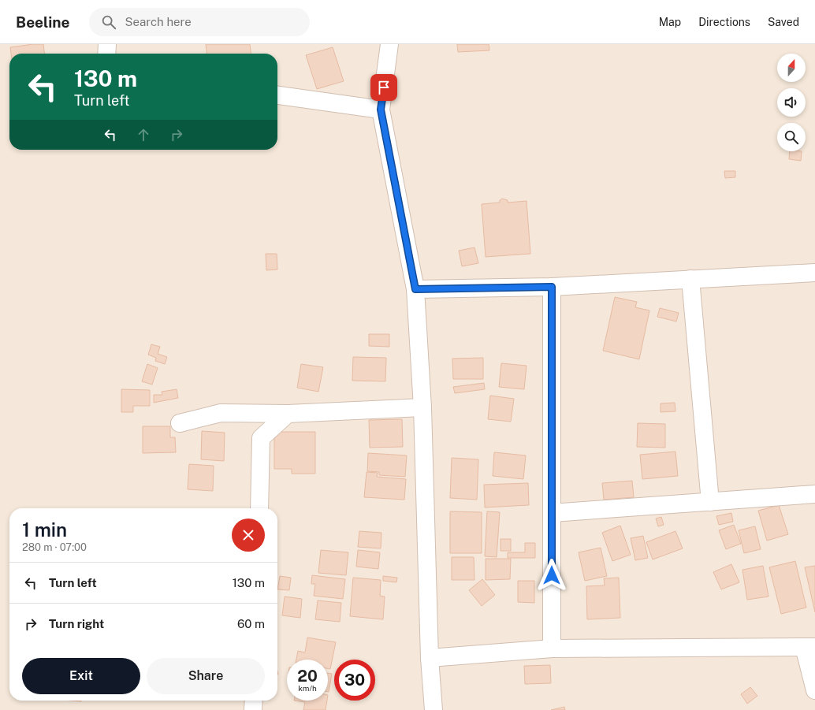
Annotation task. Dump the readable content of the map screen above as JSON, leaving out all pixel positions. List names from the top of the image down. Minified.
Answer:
{"north":"top","page":{"header":"Beeline","search":"Search here","nav":["Map","Directions","Saved"],"turn":["130 m","Turn left"],"heading":["1 min","280 m · 07:00"],"list":[{"name":"Turn left","value":"130 m"},{"name":"Turn right","value":"60 m"}],"buttons":["Exit","Share"],"speed":"20 km/h","limit":"30"}}
